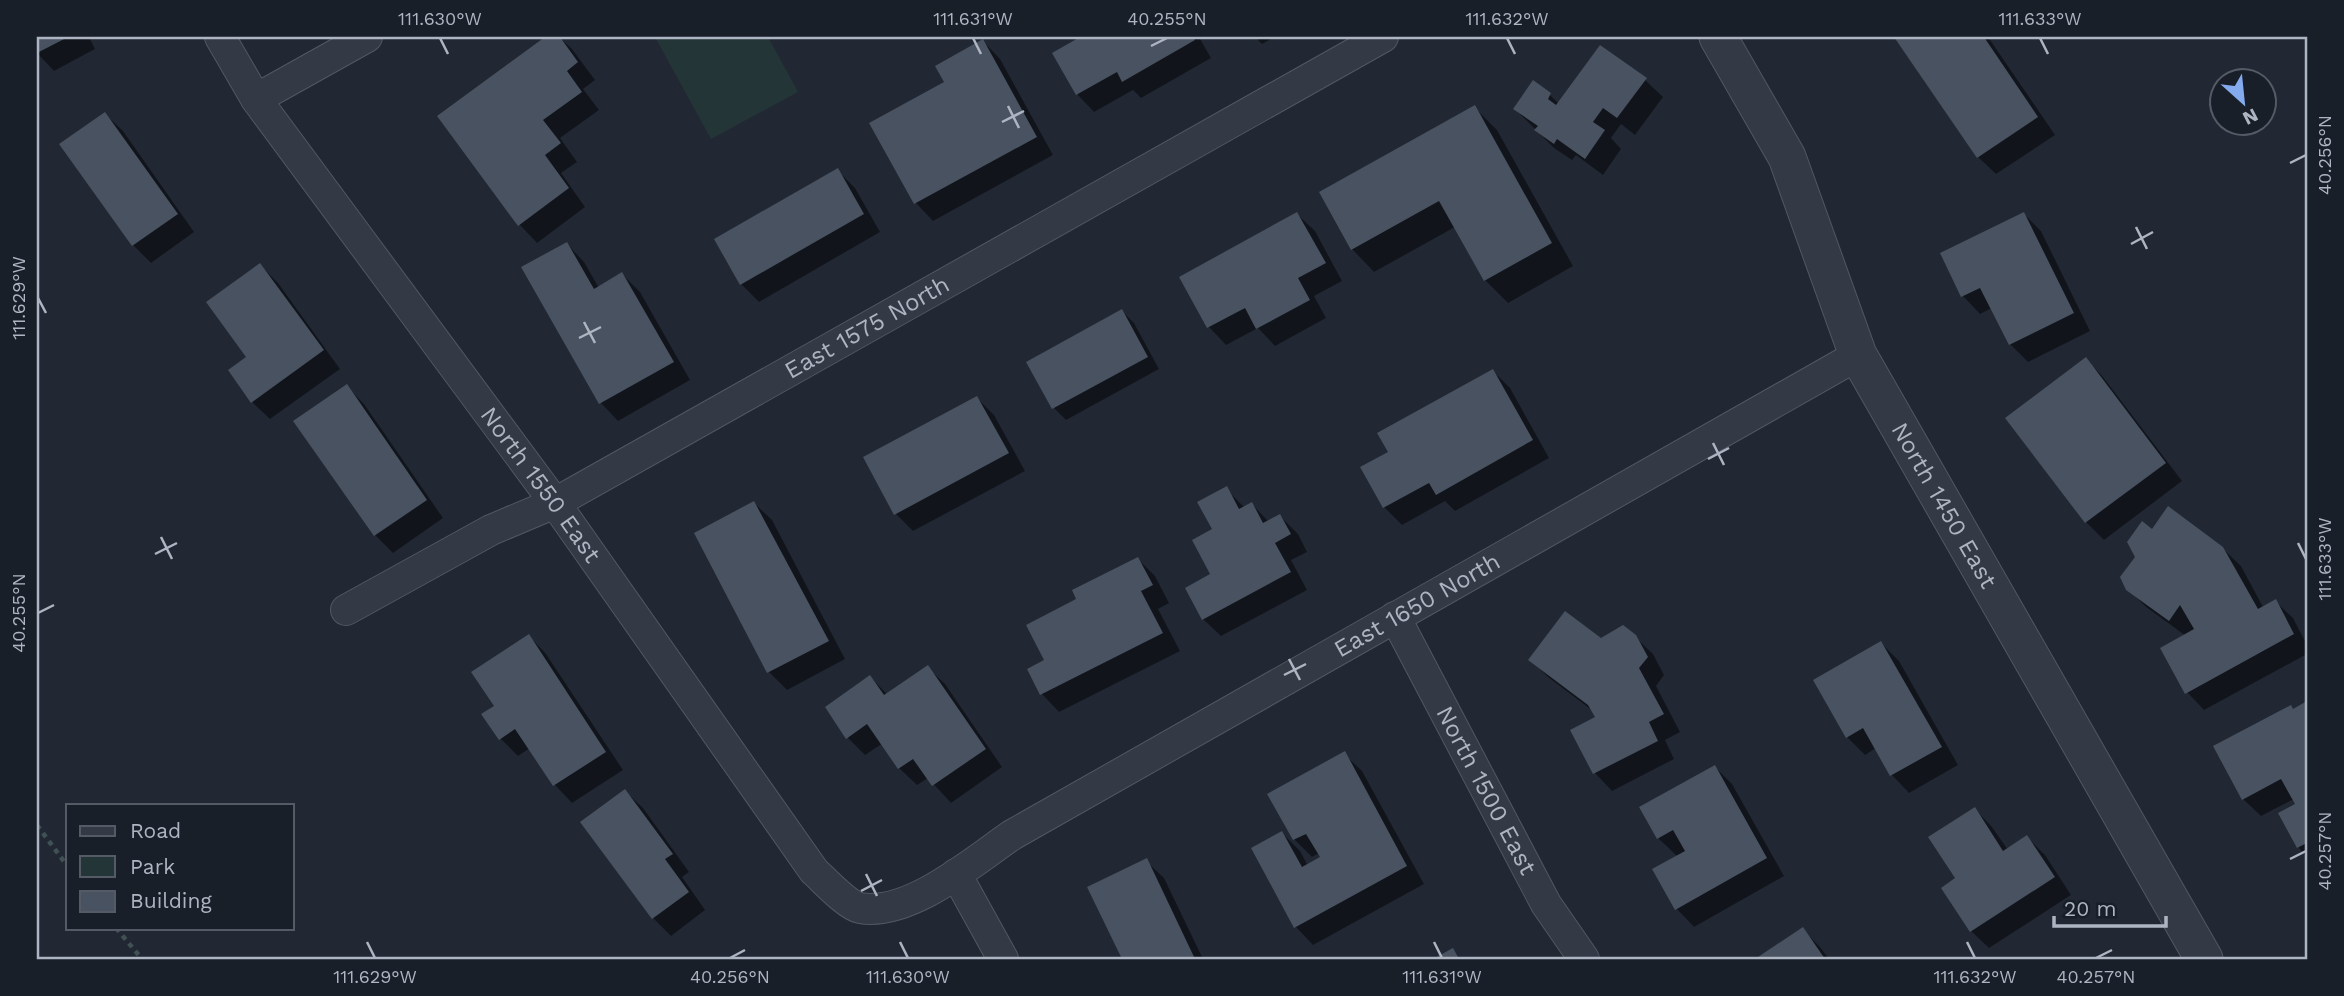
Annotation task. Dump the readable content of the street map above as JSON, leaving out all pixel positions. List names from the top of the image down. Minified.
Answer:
{"streets":{"street":["East 1575 North","North 1550 East","North 1450 East","East 1650 North","North 1500 East"]},"crossings":[["East 1575 North","North 1550 East"],["North 1550 East","East 1650 North"],["North 1450 East","East 1650 North"],["East 1650 North","North 1500 East"]],"legend":["Road","Park","Building"],"scale_bar":"20 m","north":"bottom right","coordinates":["111.630°W","111.631°W","40.255°N","111.632°W","111.633°W","40.256°N","111.629°W","40.257°N"]}
